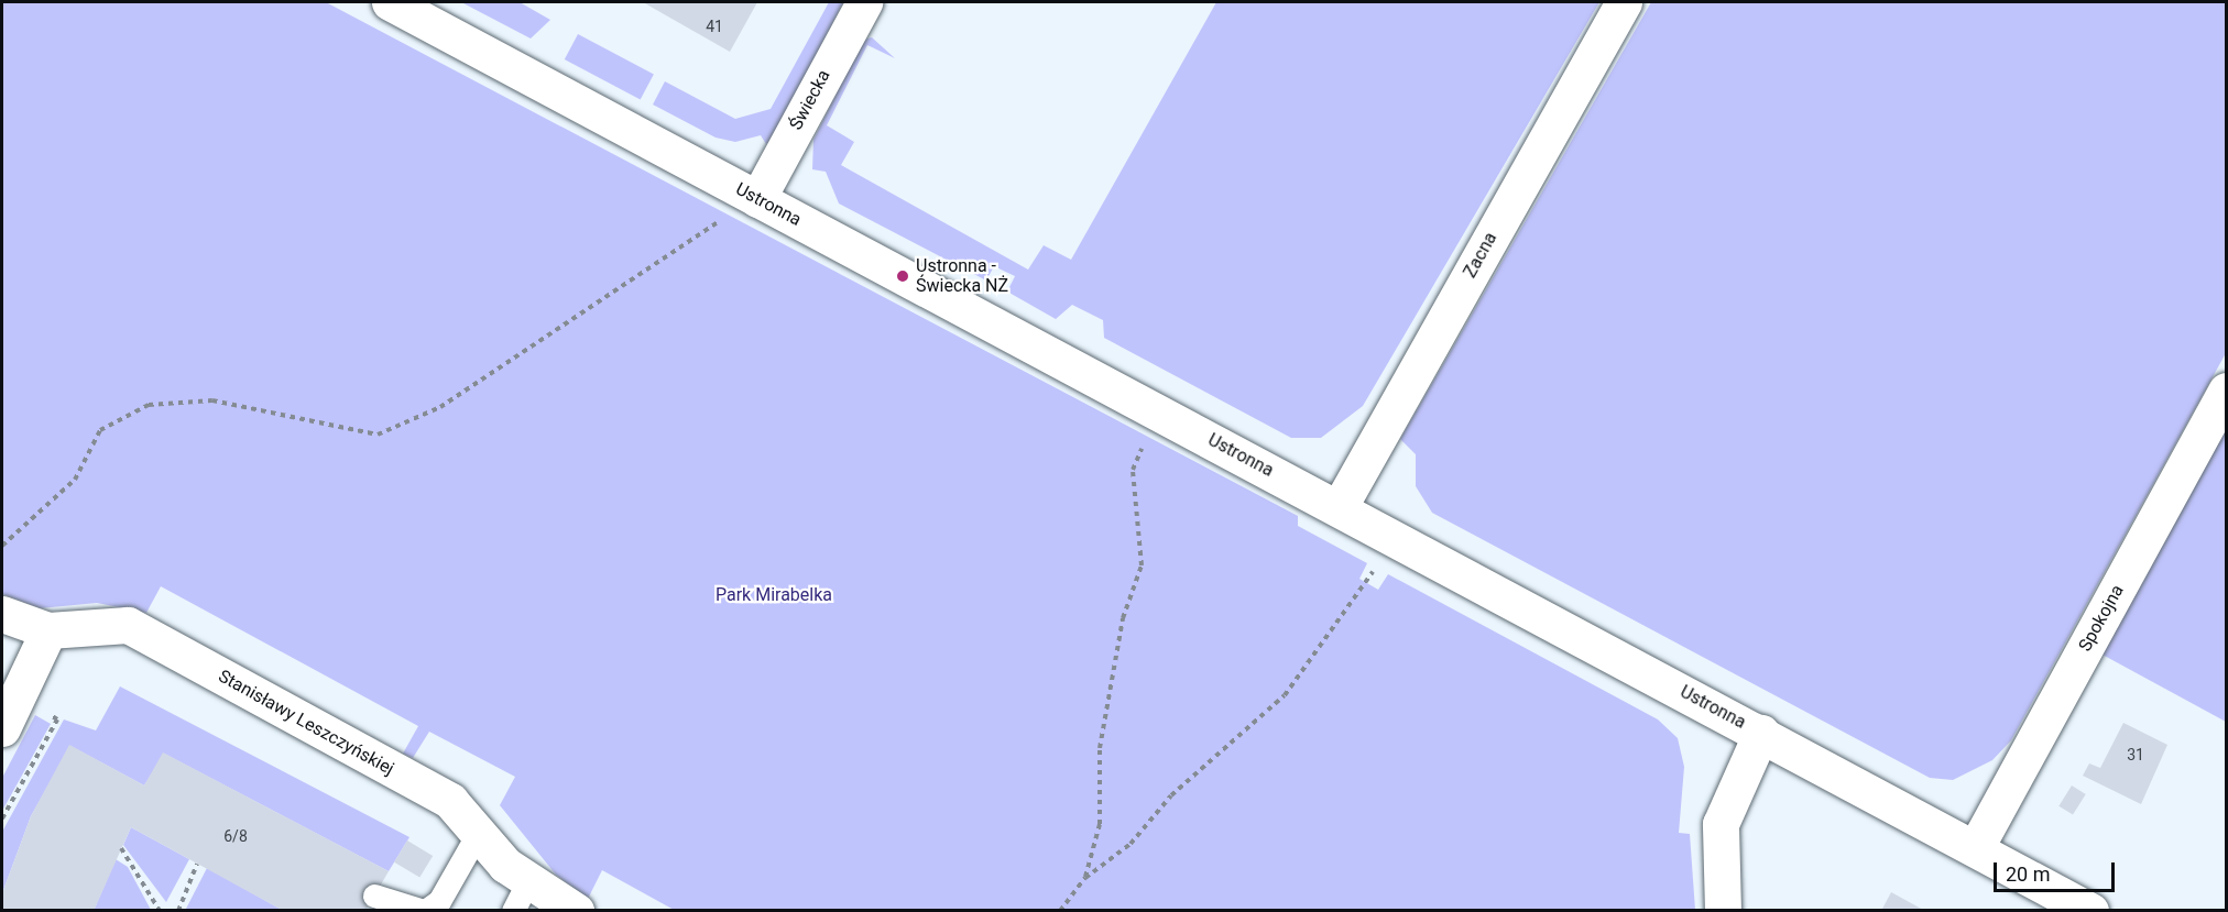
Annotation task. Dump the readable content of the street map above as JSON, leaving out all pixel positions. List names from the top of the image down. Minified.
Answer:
{"streets":{"street":["Świecka","Ustronna","Zacna","Spokojna","Stanisławy Leszczyńskiej"]},"crossings":[["Świecka","Ustronna"],["Ustronna","Zacna"],["Ustronna","Spokojna"]],"parks":["Park Mirabelka"],"places":["Ustronna - Świecka NŻ"],"house_numbers":["41","31","6/8"],"scale_bar":"20 m"}
